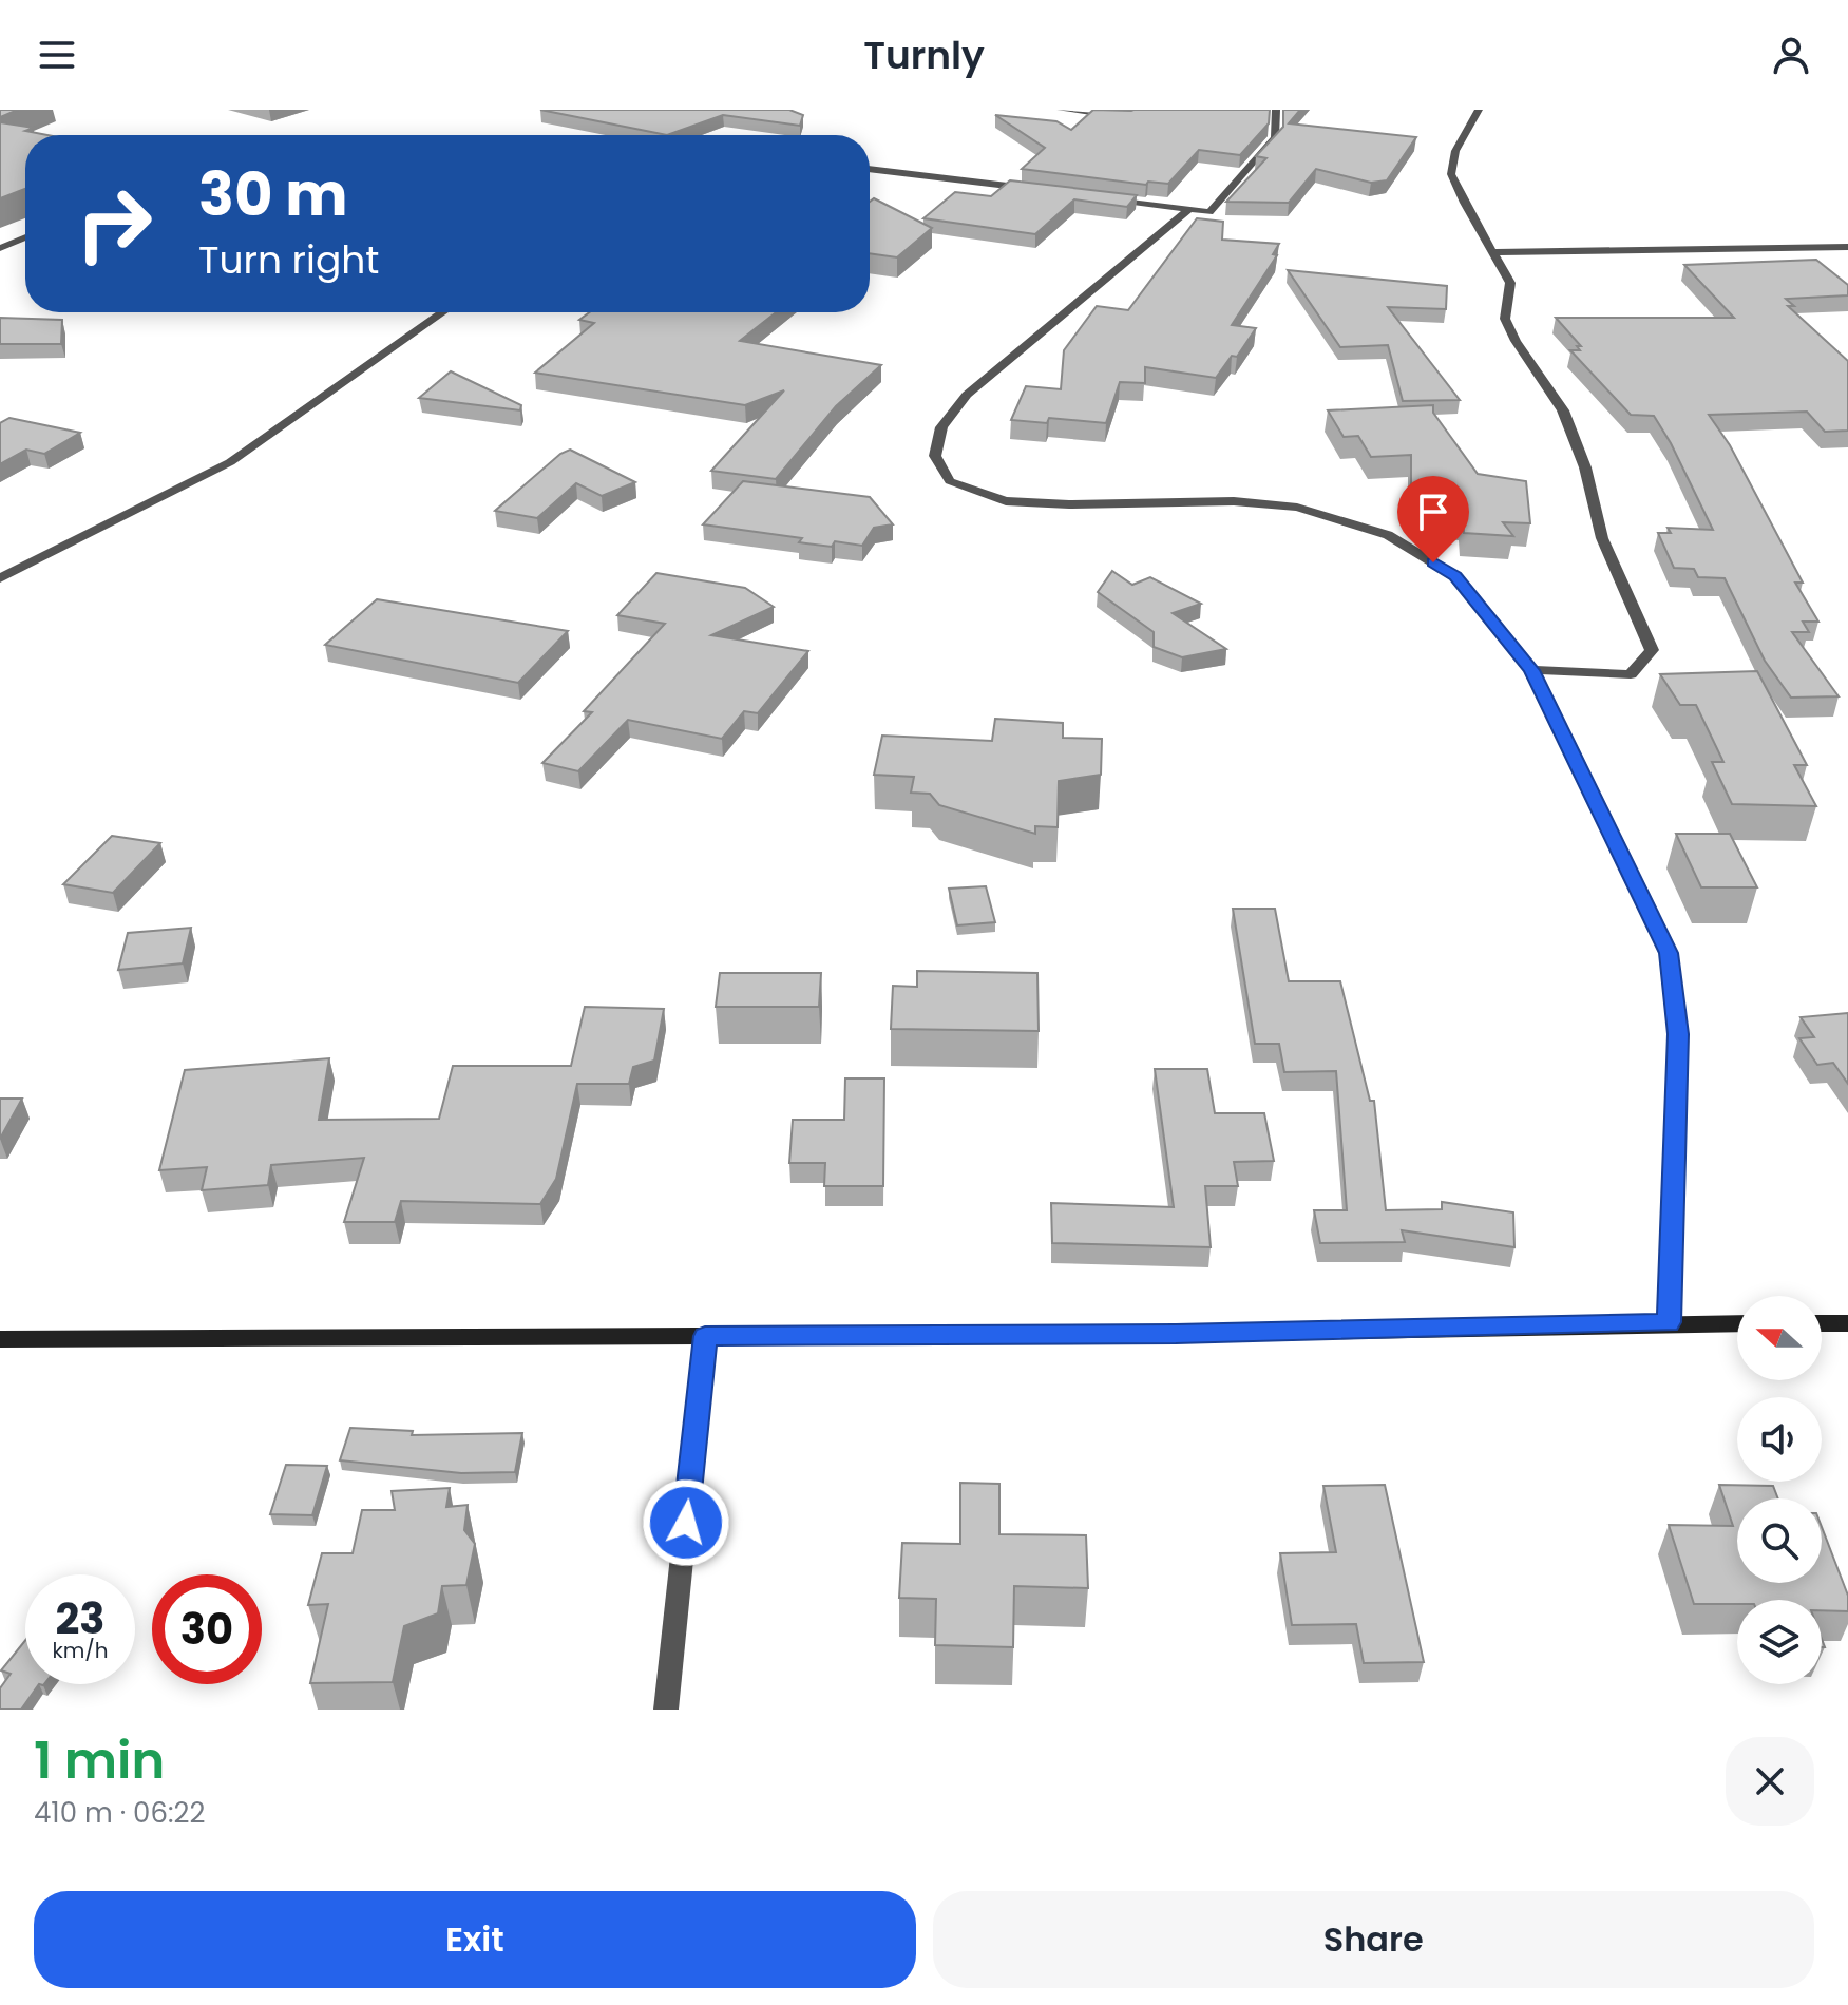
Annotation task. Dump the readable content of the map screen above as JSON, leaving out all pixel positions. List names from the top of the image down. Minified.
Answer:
{"north":"left","page":{"header":"Turnly","turn":["30 m","Turn right"],"speed":"23 km/h","limit":"30","heading":["1 min","410 m · 06:22"],"buttons":["Exit","Share"]}}
